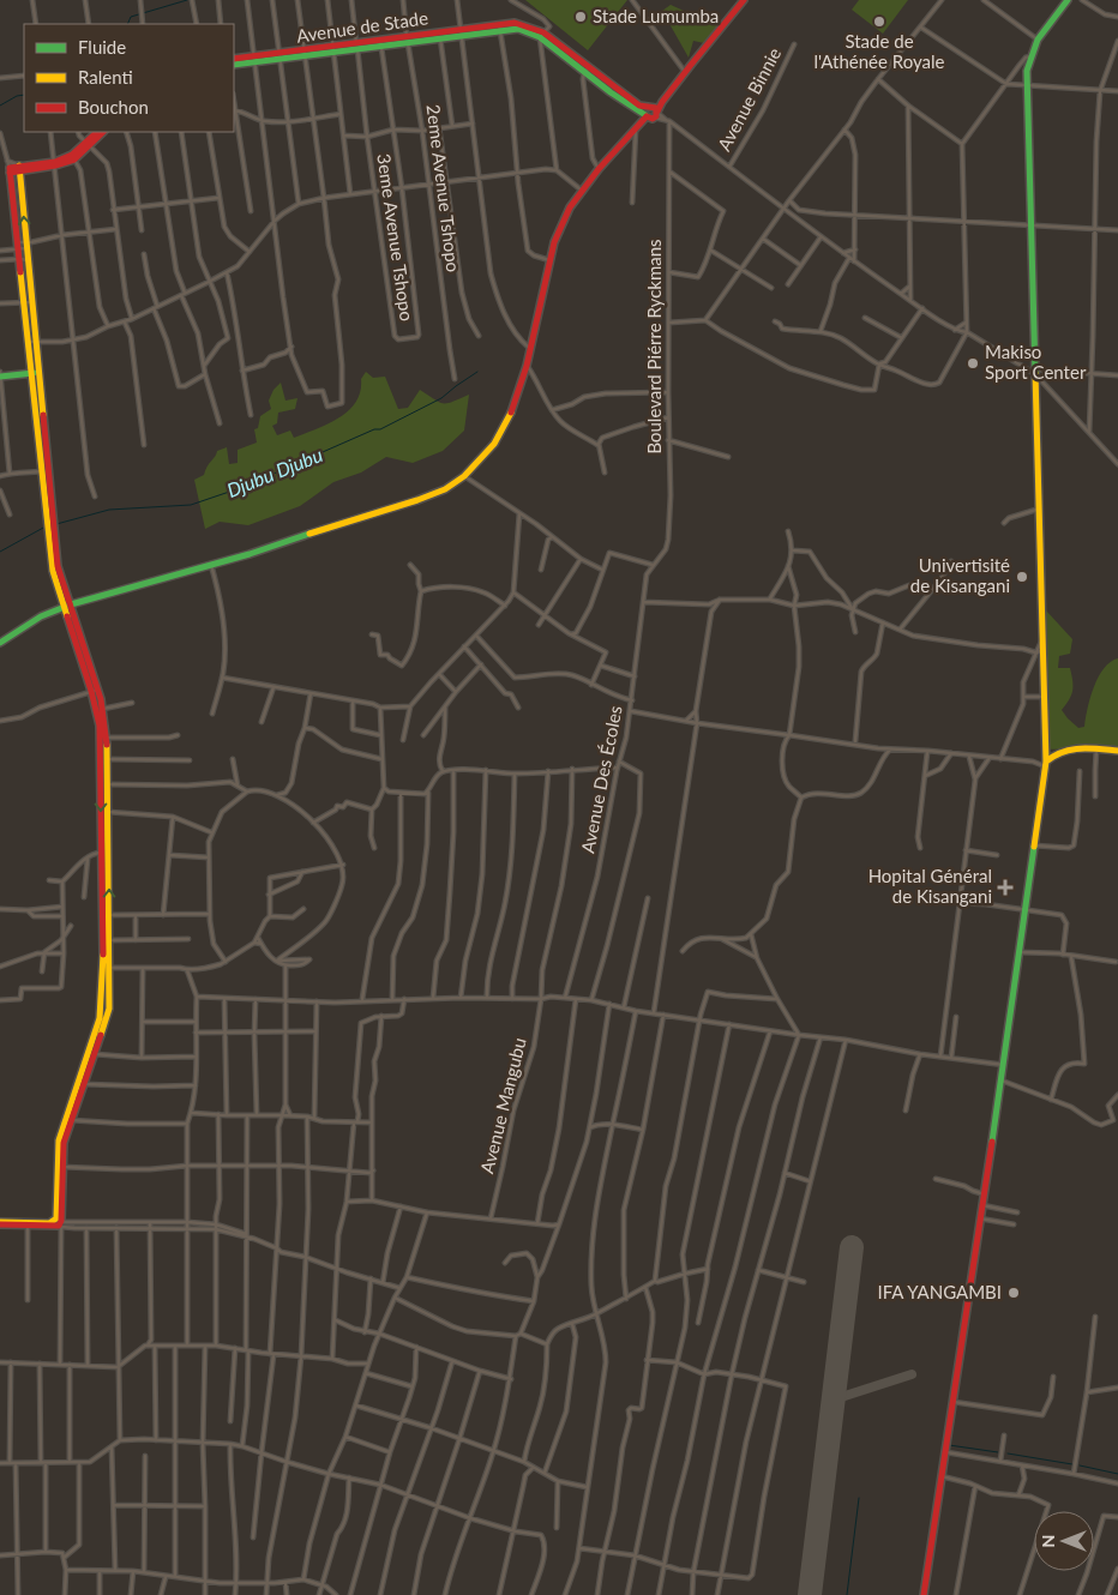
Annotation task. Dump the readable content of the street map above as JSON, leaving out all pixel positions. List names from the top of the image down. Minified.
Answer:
{"streets":{"street":["Avenue de Stade","Avenue Binnie","2eme Avenue Tshopo","3eme Avenue Tshopo","Boulevard Piérre Ryckmans","Avenue Des Écoles","Avenue Mangubu"]},"crossings":[["Avenue de Stade","2eme Avenue Tshopo"],["Avenue de Stade","3eme Avenue Tshopo"],["Boulevard Piérre Ryckmans","Avenue Des Écoles"]],"water":["Djubu Djubu"],"places":{"other":["Stade Lumumba","Stade de l'Athénée Royale","Makiso Sport Center","Univertisité de Kisangani","IFA YANGAMBI"],"health":["Hopital Général de Kisangani"]},"legend":["Fluide","Ralenti","Bouchon"],"north":"left"}
